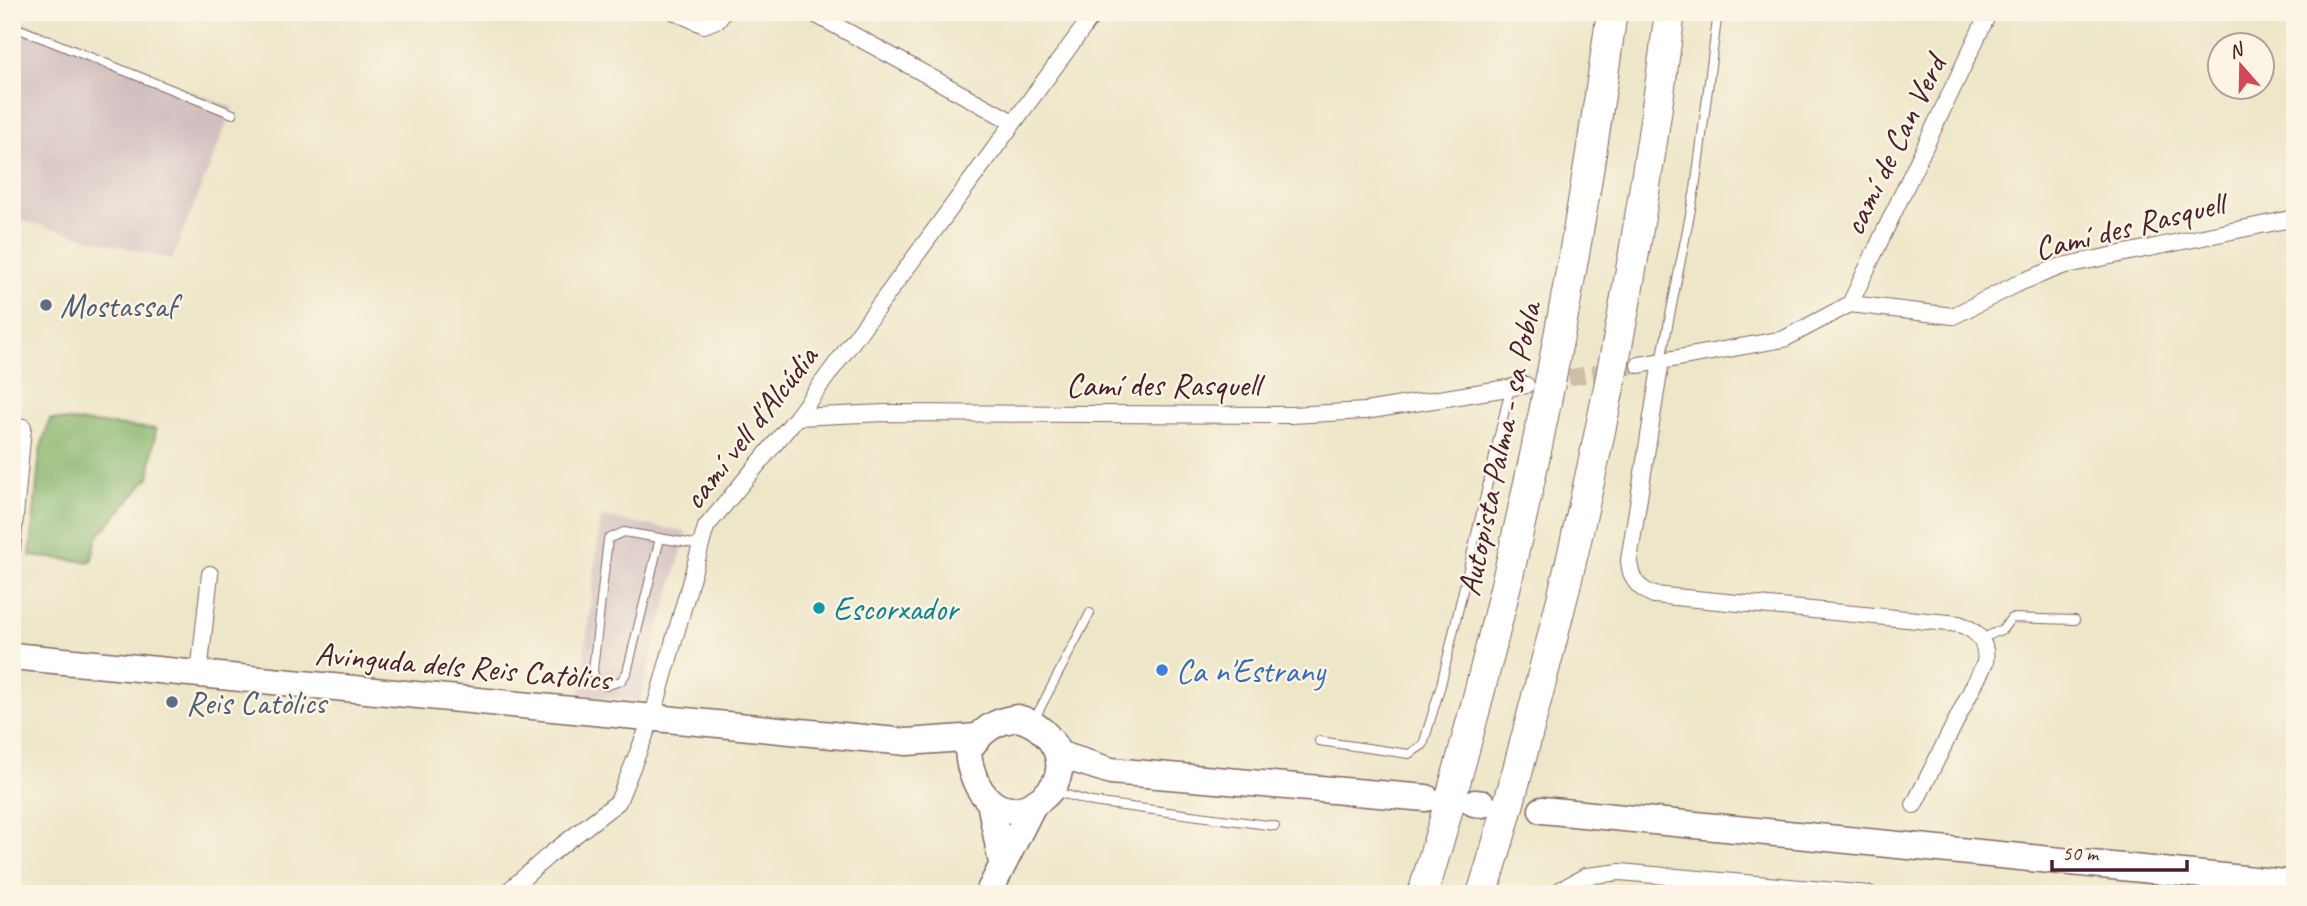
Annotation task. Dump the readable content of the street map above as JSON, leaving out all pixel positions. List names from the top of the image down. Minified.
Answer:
{"streets":{"highway":["Autopista Palma - sa Pobla"],"main road":["Avinguda dels Reis Catòlics"],"street":["camí de Can Verd","Camí des Rasquell","camí vell d'Alcúdia"]},"crossings":[["camí de Can Verd","Camí des Rasquell"],["Camí des Rasquell","camí vell d'Alcúdia"],["camí vell d'Alcúdia","Avinguda dels Reis Catòlics"]],"places":["Mostassaf","Escorxador","Ca n'Estrany","Reis Catòlics"],"scale_bar":"50 m","north":"top"}
